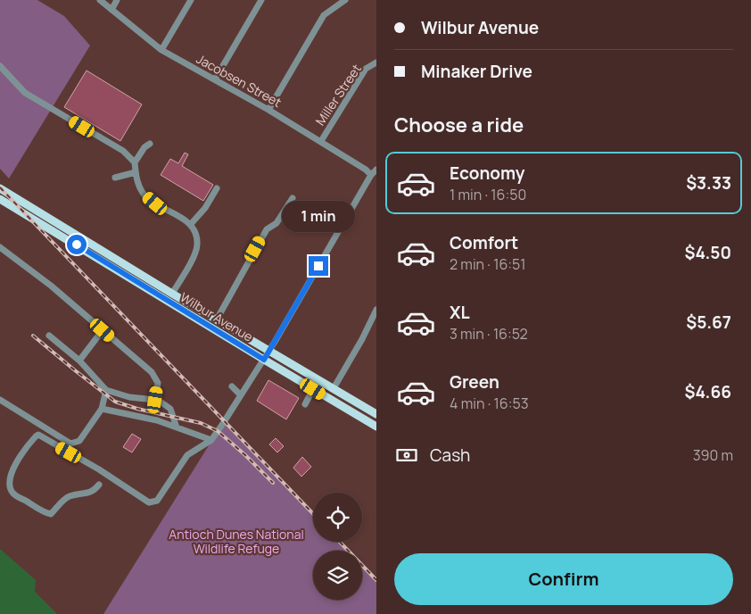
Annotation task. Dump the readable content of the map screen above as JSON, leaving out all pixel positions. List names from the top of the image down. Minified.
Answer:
{"streets":{"main road":["Wilbur Avenue"],"street":["Jacobsen Street","Miller Street"]},"crossings":[["Jacobsen Street","Miller Street"]],"parks":["Antioch Dunes National Wildlife Refuge"],"page":{"banner":["Wilbur Avenue","Minaker Drive"],"heading":"Choose a ride","list":[{"name":"Economy","note":"1 min · 16:50","value":"$3.33"},{"name":"Comfort","note":"2 min · 16:51","value":"$4.50"},{"name":"XL","note":"3 min · 16:52","value":"$5.67"},{"name":"Green","note":"4 min · 16:53","value":"$4.66"}],"bubble":"1 min","pay":["Cash","390 m"],"buttons":"Confirm"}}
